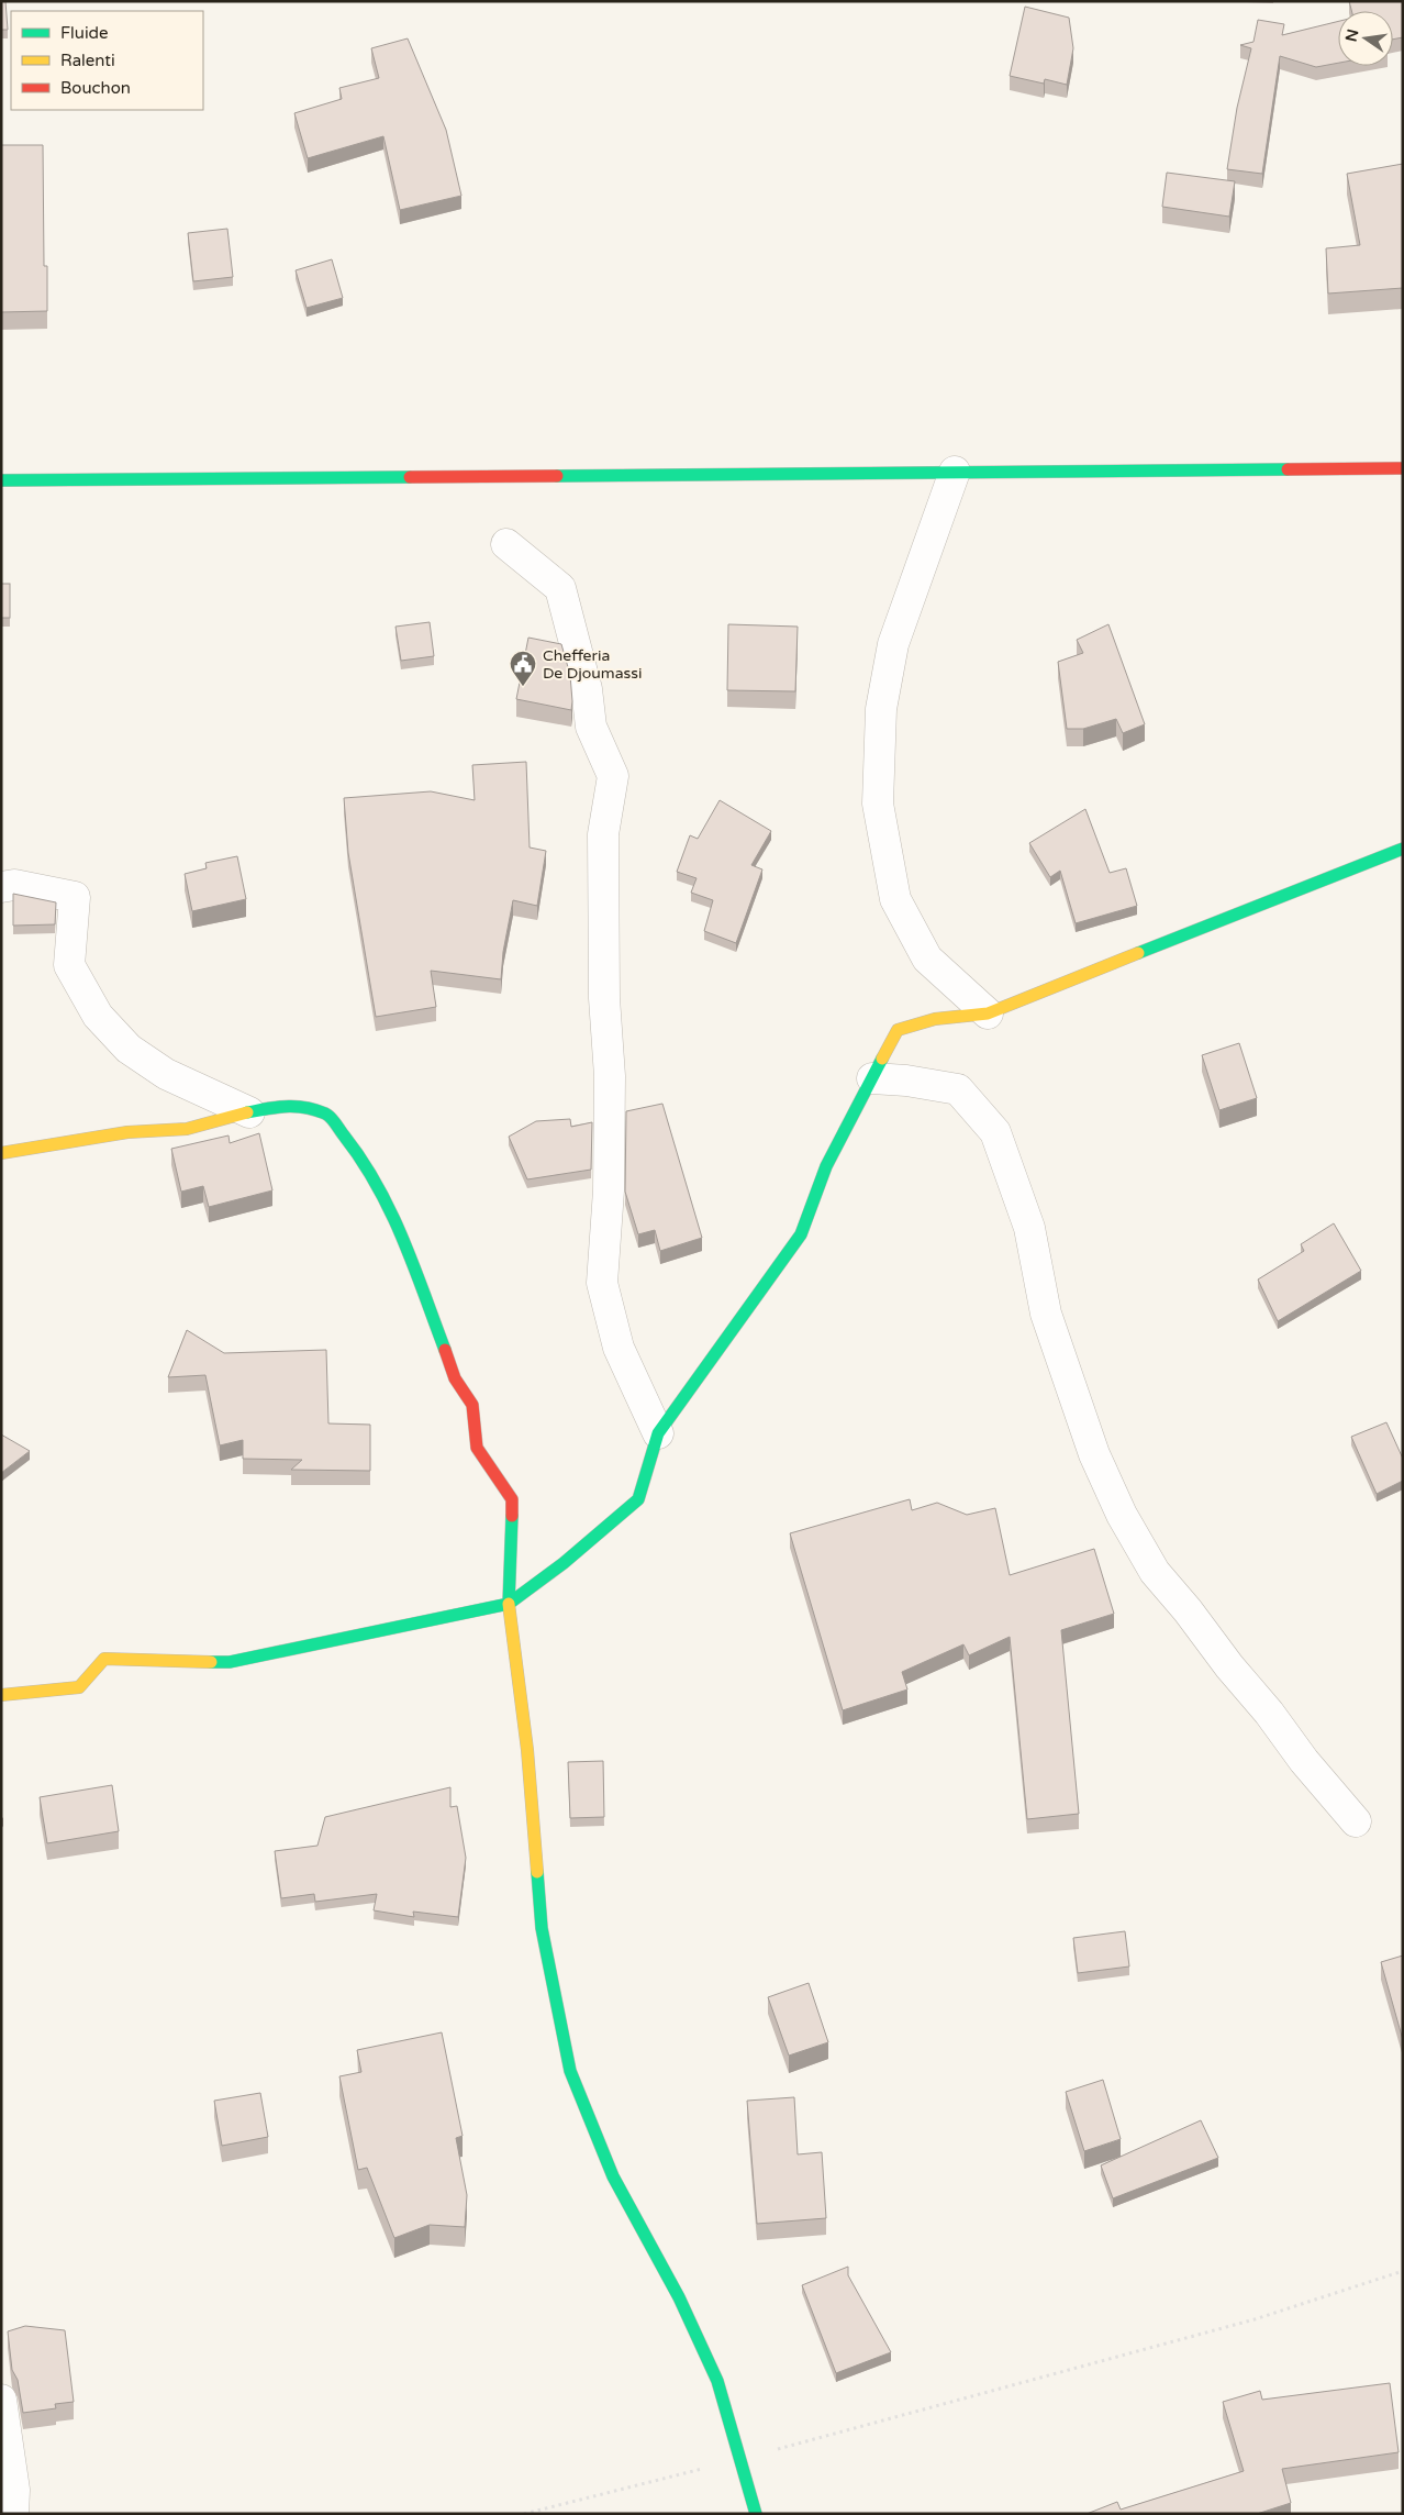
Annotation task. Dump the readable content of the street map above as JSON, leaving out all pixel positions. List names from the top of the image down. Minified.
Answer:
{"places":{"public building":["Chefferia De Djoumassi"]},"legend":["Fluide","Ralenti","Bouchon"],"north":"left"}
